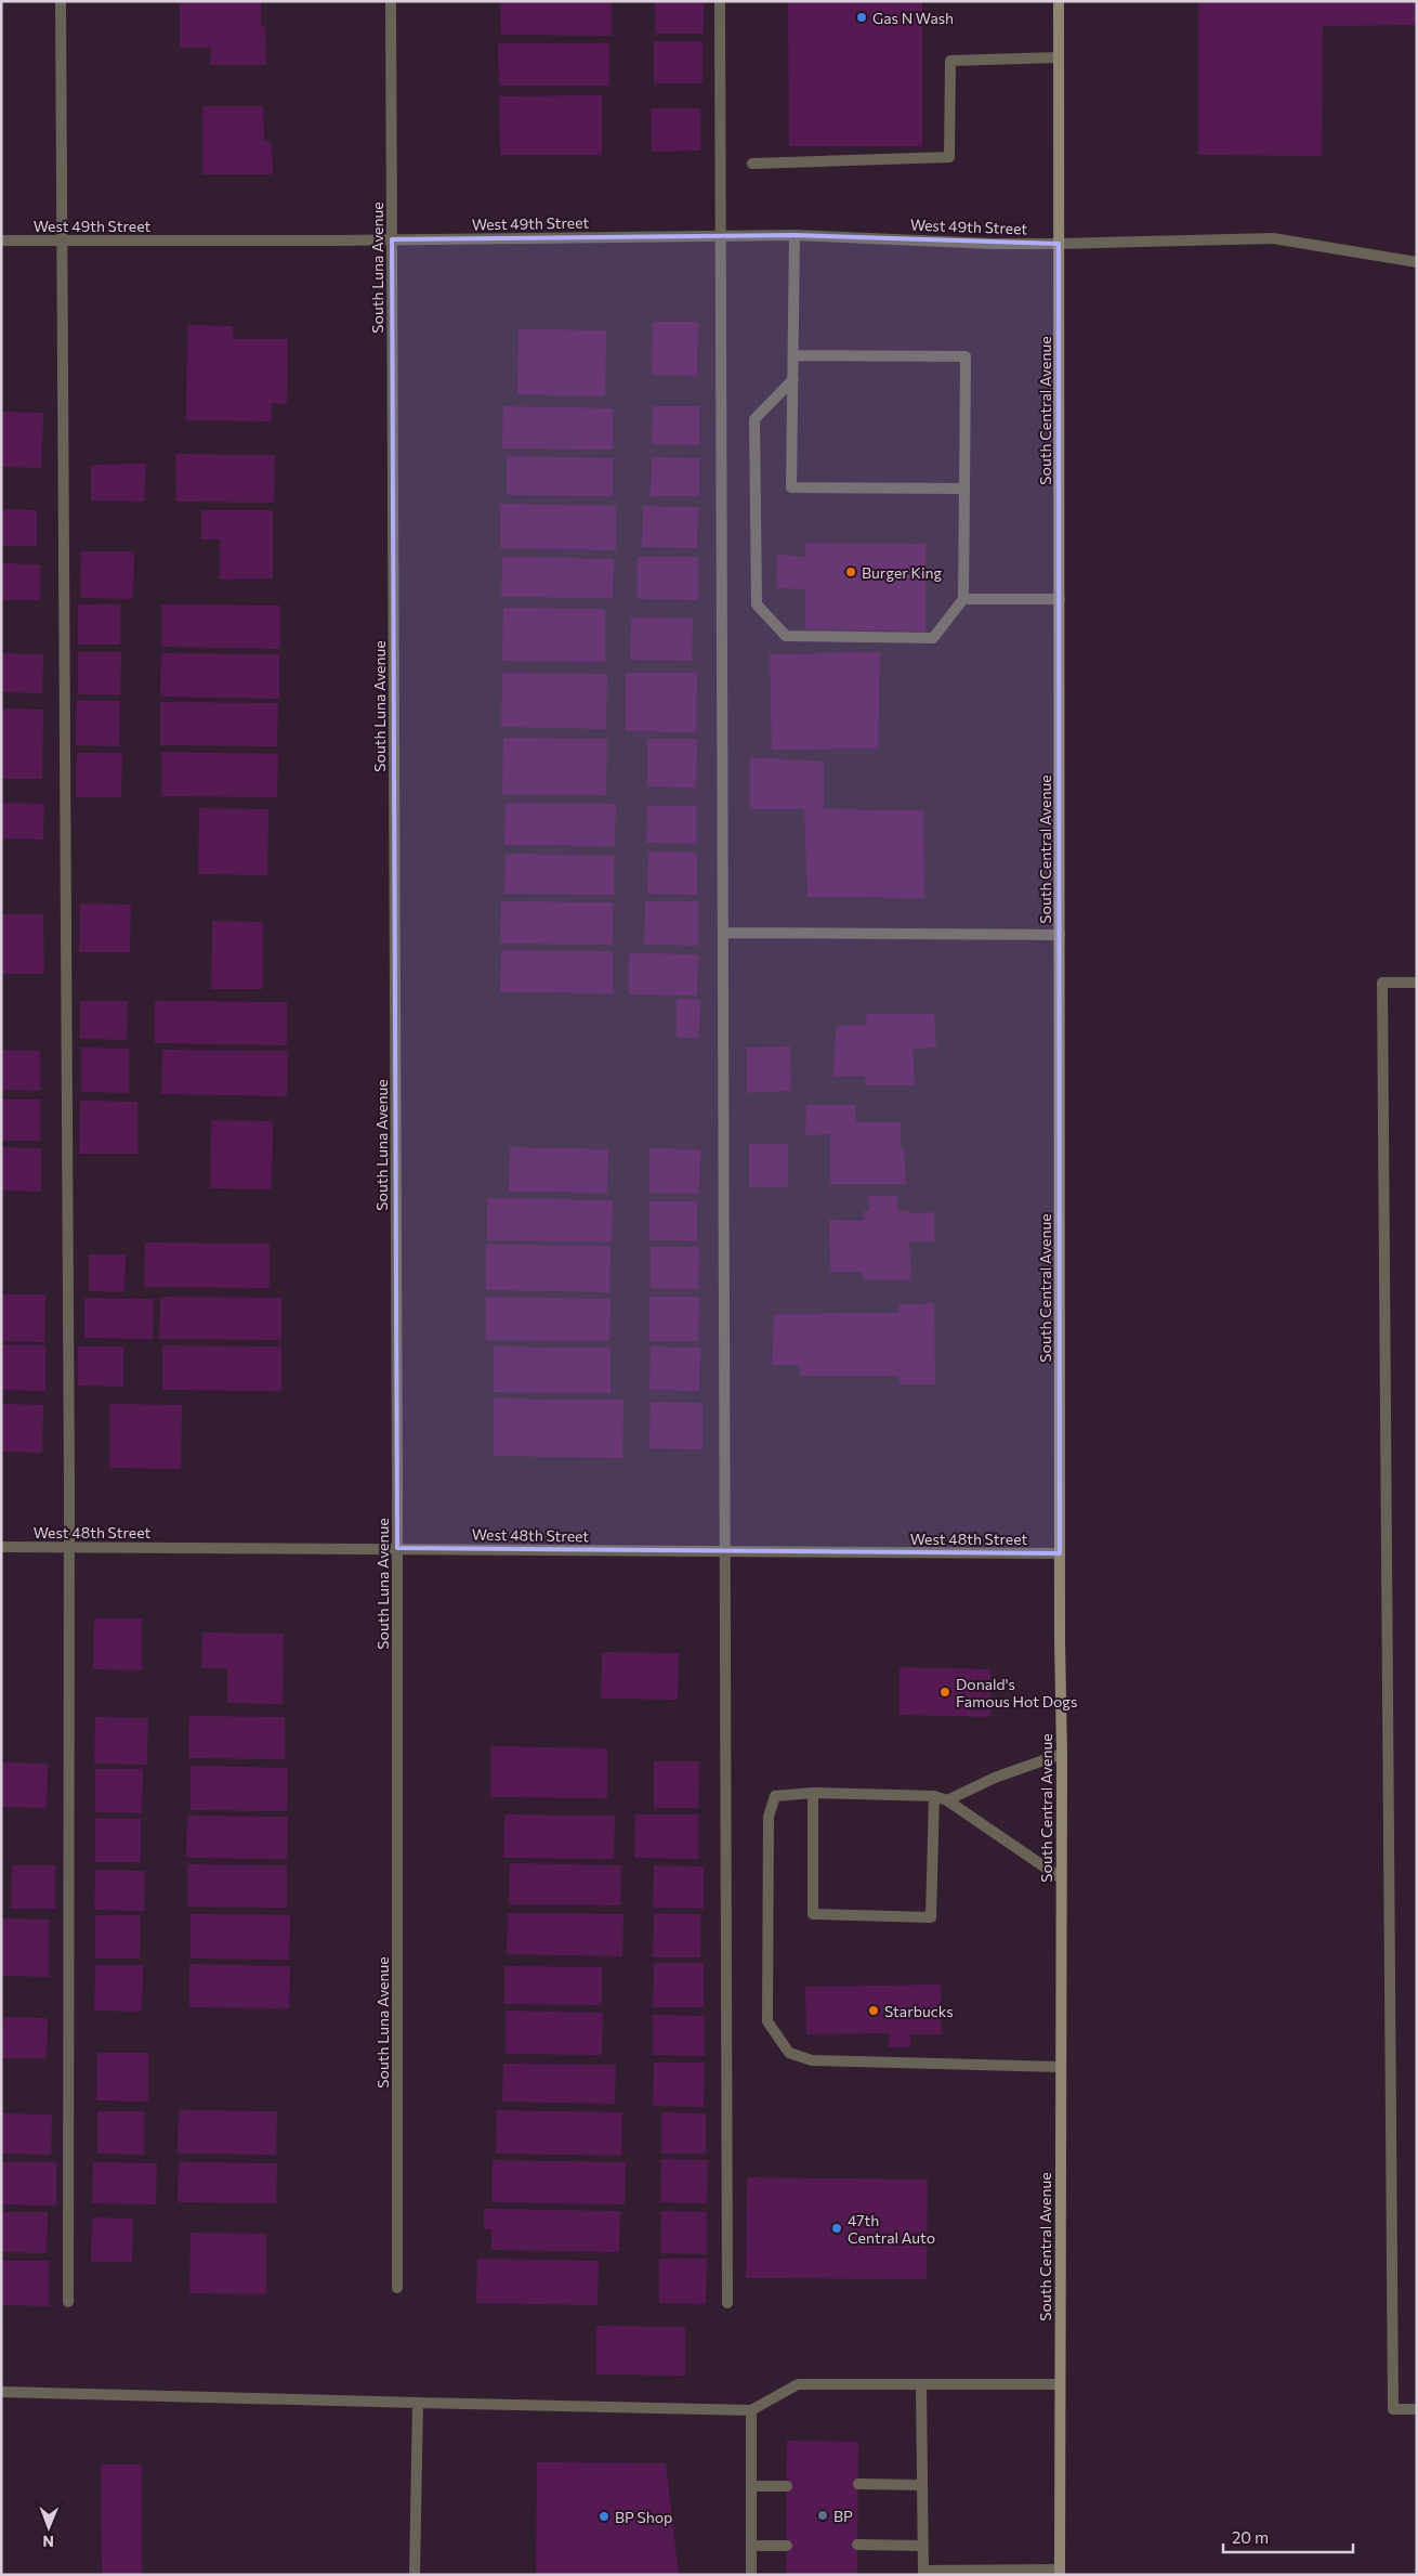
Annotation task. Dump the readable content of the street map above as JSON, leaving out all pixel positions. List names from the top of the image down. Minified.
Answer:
{"streets":{"main road":["South Central Avenue"],"street":["West 49th Street","South Luna Avenue","West 48th Street"]},"crossings":[["West 49th Street","South Luna Avenue"],["West 49th Street","South Central Avenue"],["South Luna Avenue","West 48th Street"],["South Central Avenue","West 48th Street"]],"places":["Gas N Wash","Burger King","Donald's Famous Hot Dogs","Starbucks","47th Central Auto","BP","BP Shop"],"scale_bar":"20 m","north":"bottom"}
